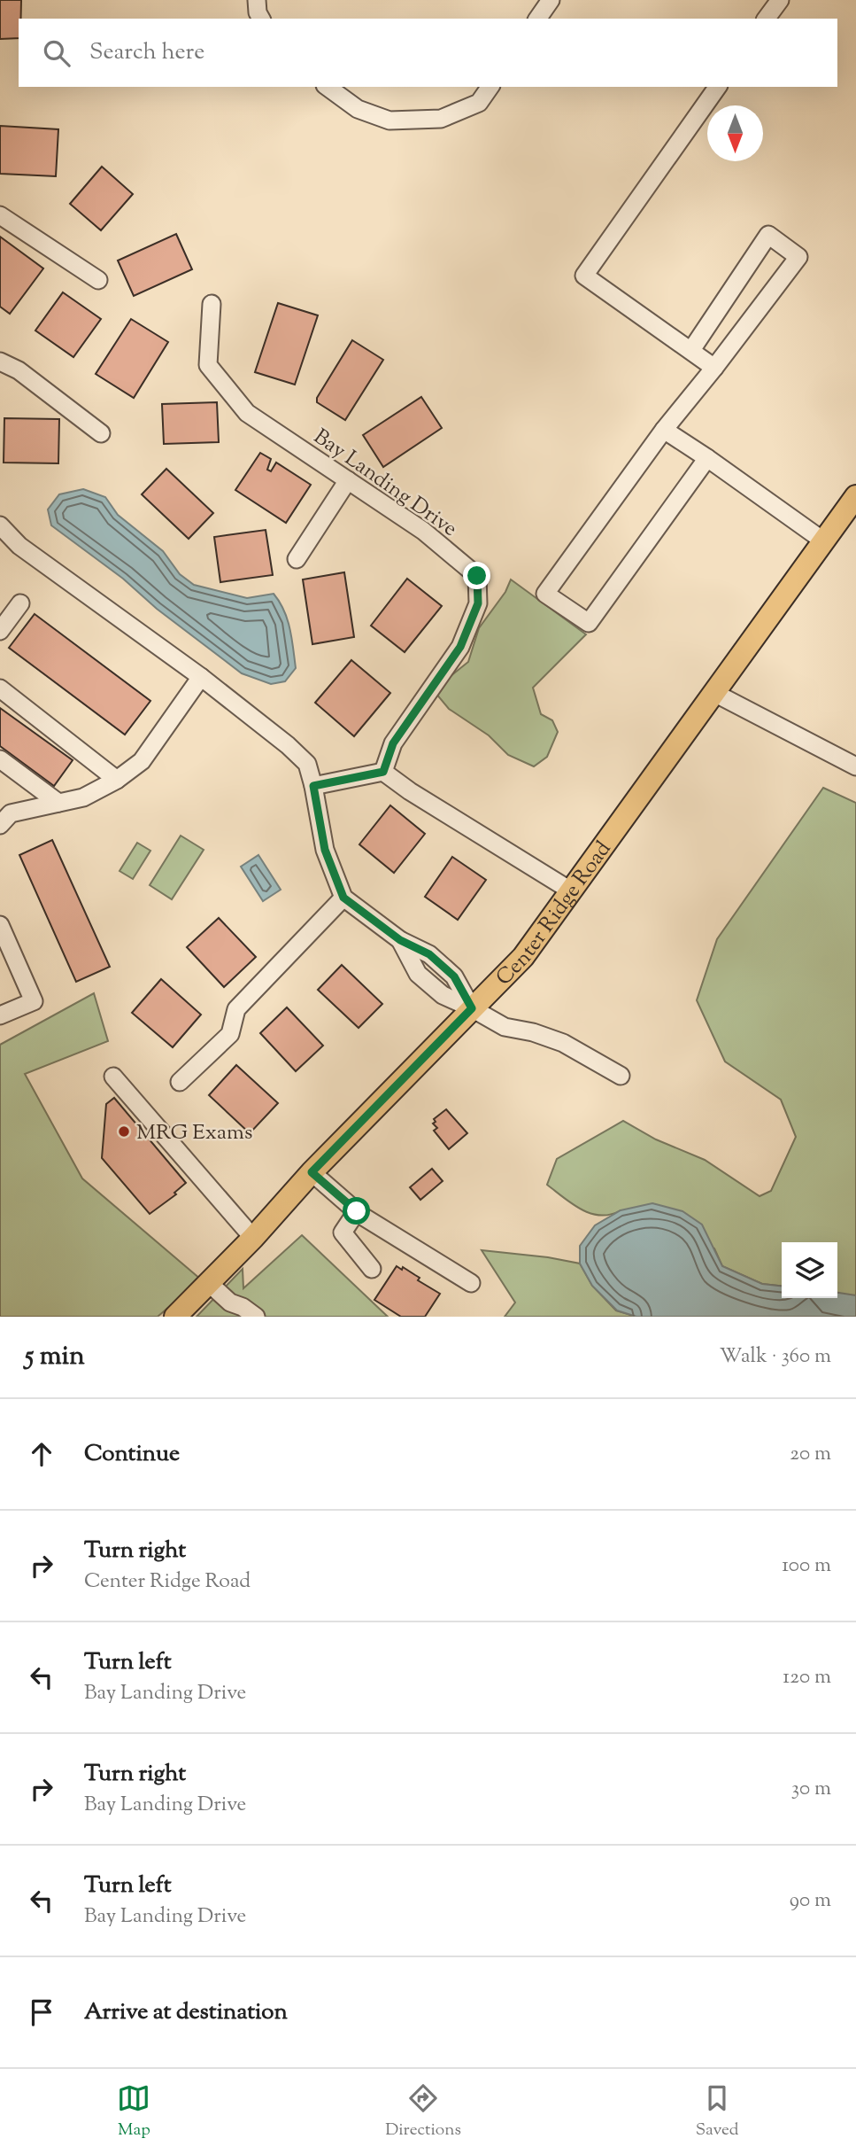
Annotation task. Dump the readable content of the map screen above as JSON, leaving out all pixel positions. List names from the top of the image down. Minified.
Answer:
{"streets":{"main road":["Center Ridge Road"],"street":["Bay Landing Drive"]},"places":["MRG Exams"],"north":"bottom","page":{"search":"Search here","heading":["5 min","Walk · 360 m"],"list":[["Continue","20 m"],["Turn right","Center Ridge Road","100 m"],["Turn left","Bay Landing Drive","120 m"],["Turn right","Bay Landing Drive","30 m"],["Turn left","Bay Landing Drive","90 m"],"Arrive at destination"],"nav":["Map","Directions","Saved"]}}
